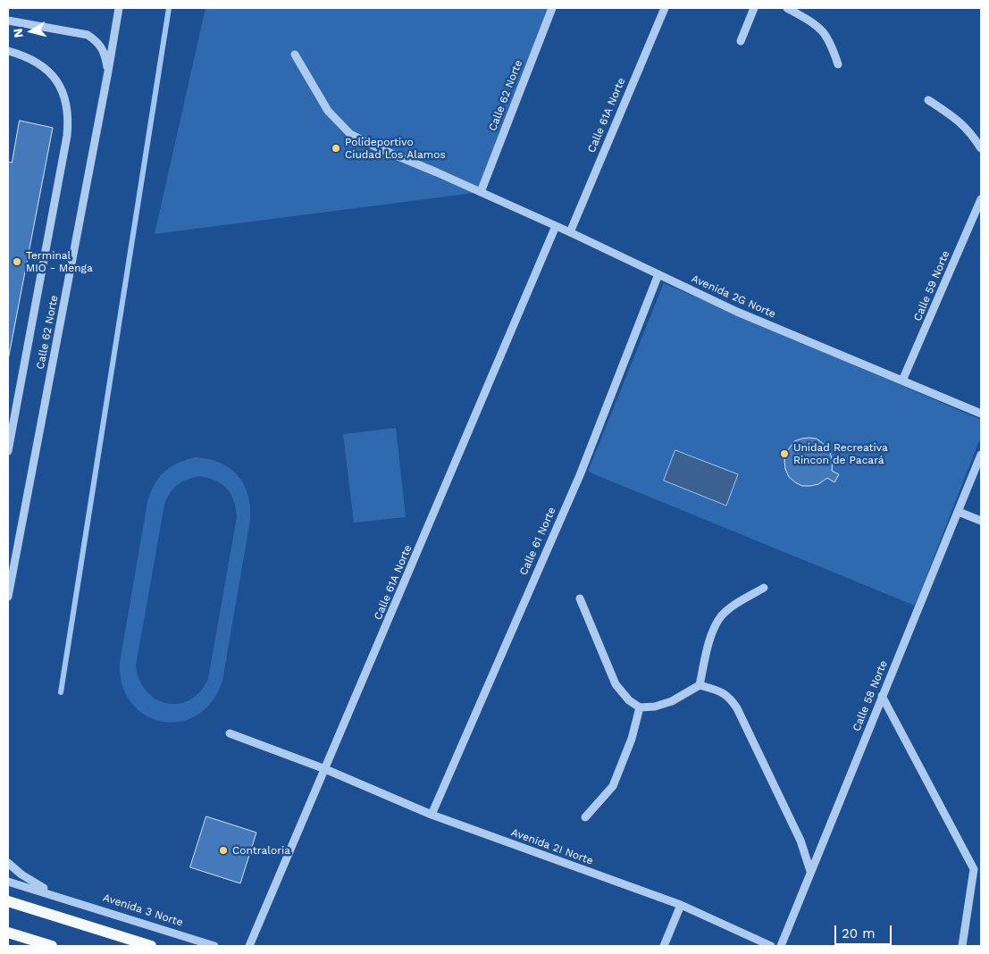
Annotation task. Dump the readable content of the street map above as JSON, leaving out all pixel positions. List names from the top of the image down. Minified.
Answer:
{"streets":{"street":["Calle 62 Norte","Calle 61A Norte","Calle 59 Norte","Avenida 2G Norte","Calle 61 Norte","Calle 58 Norte","Avenida 2I Norte","Avenida 3 Norte"]},"crossings":[["Calle 62 Norte","Avenida 2G Norte"],["Calle 61A Norte","Avenida 2G Norte"],["Calle 61A Norte","Avenida 2I Norte"],["Calle 59 Norte","Avenida 2G Norte"],["Avenida 2G Norte","Calle 61 Norte"],["Calle 61 Norte","Avenida 2I Norte"]],"places":["Polideportivo Ciudad Los Alamos","Terminal MIO - Menga","Unidad Recreativa Rincon de Pacará","Contraloria"],"scale_bar":"20 m","north":"left"}
